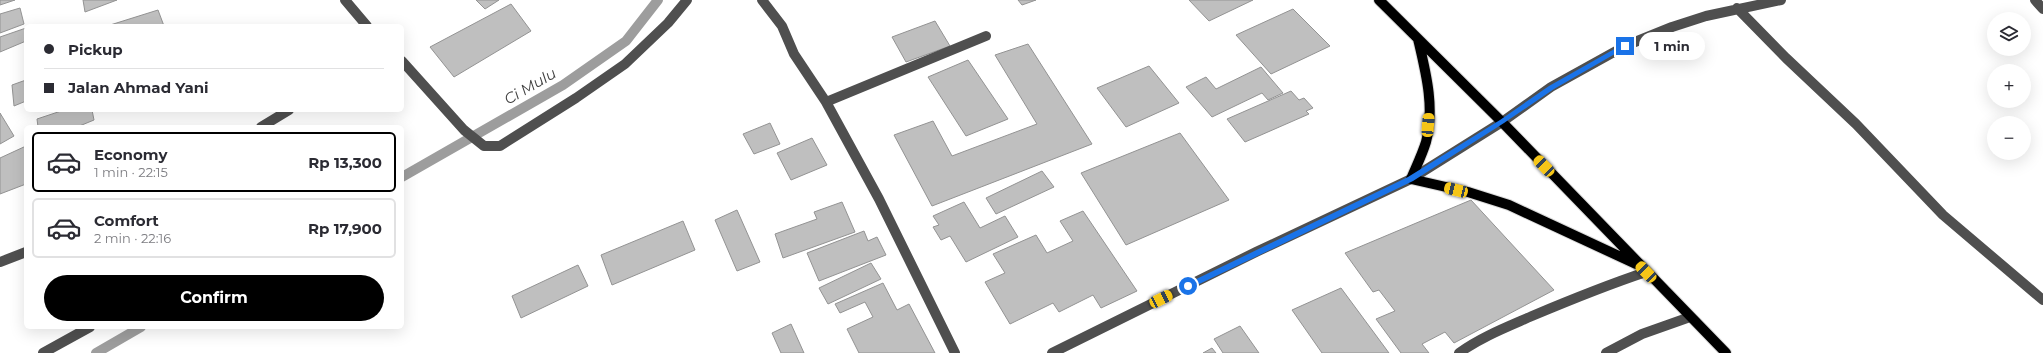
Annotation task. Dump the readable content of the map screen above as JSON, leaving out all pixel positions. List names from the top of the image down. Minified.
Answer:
{"water":["Ci Mulu"],"page":{"map_buttons":["+","−"],"banner":["Pickup","Jalan Ahmad Yani"],"bubble":"1 min","list":[{"name":"Economy","note":"1 min · 22:15","value":"Rp 13,300"},{"name":"Comfort","note":"2 min · 22:16","value":"Rp 17,900"}],"buttons":"Confirm"}}
